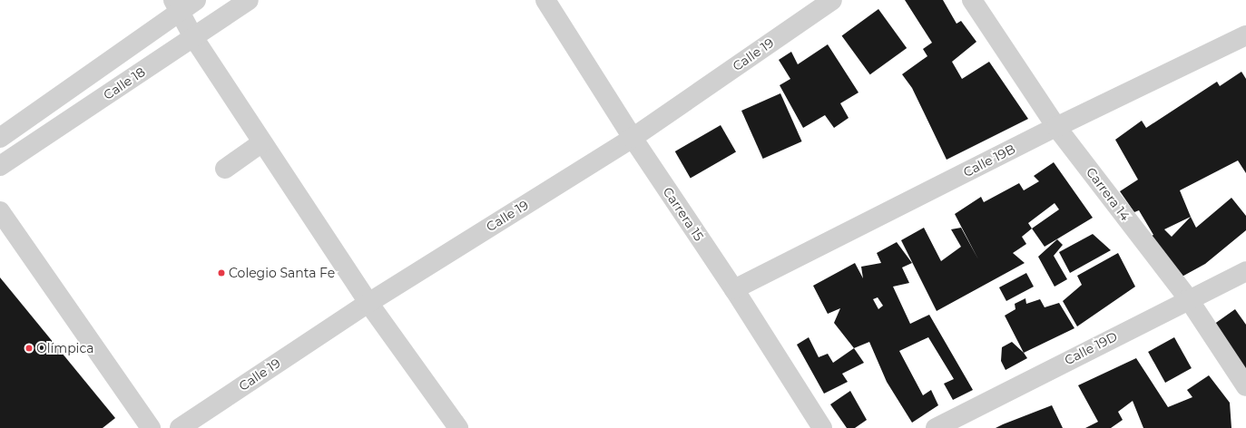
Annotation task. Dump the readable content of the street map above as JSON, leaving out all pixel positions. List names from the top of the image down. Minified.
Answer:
{"streets":{"street":["Calle 19","Calle 18","Calle 19B","Carrera 14","Carrera 15","Calle 19D"]},"crossings":[["Calle 19","Carrera 15"],["Calle 19B","Carrera 14"],["Calle 19B","Carrera 15"],["Carrera 14","Calle 19D"]],"places":["Colegio Santa Fe","Olímpica"]}
